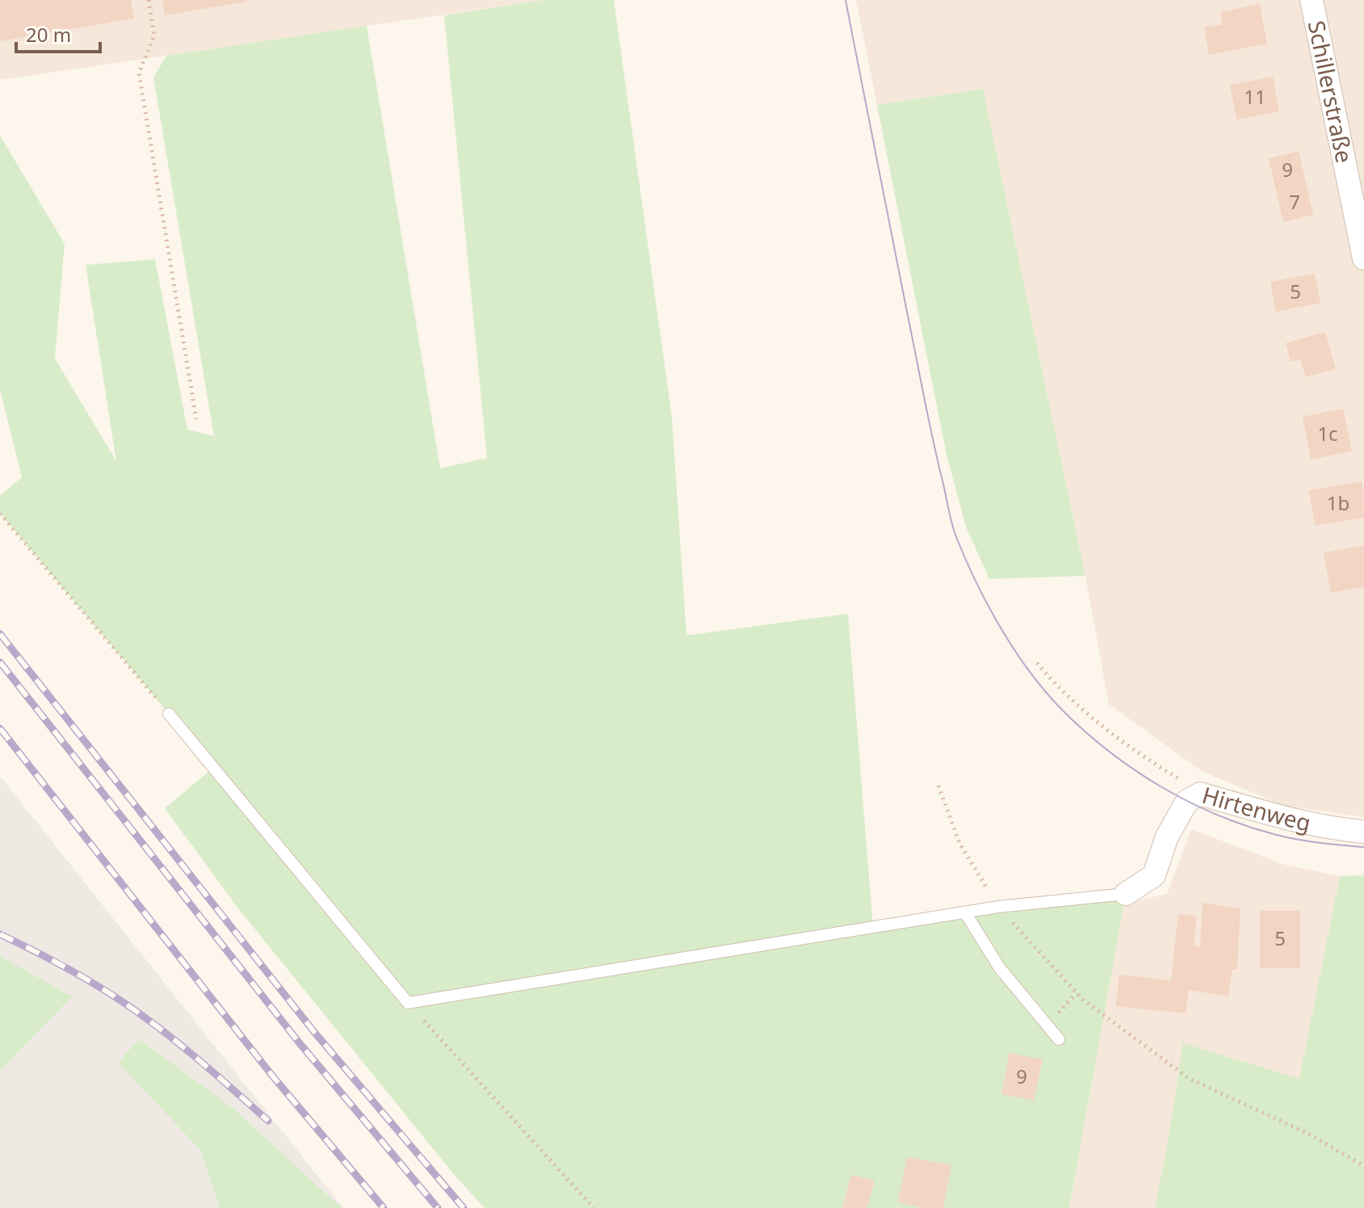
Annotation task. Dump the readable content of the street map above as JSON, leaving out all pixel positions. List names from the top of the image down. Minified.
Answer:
{"streets":{"street":["Schillerstraße","Hirtenweg"]},"house_numbers":["11","9","7","5","1c","1b","5","9"],"scale_bar":"20 m"}
